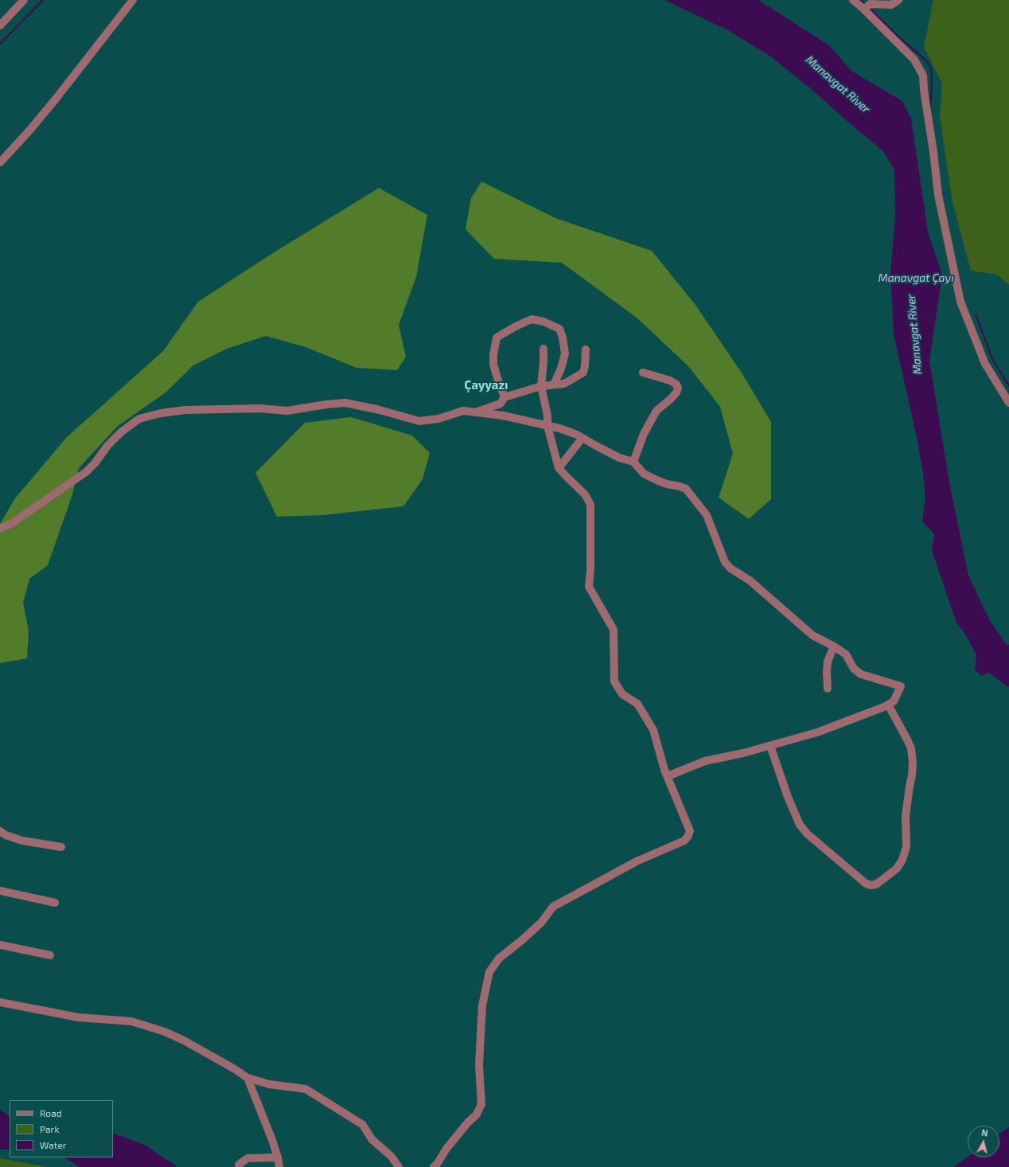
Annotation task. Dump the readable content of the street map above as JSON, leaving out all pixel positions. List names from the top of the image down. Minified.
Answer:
{"districts":["Çayyazı"],"water":["Manavgat River","Manavgat Çayı"],"legend":["Road","Park","Water"],"north":"top"}
